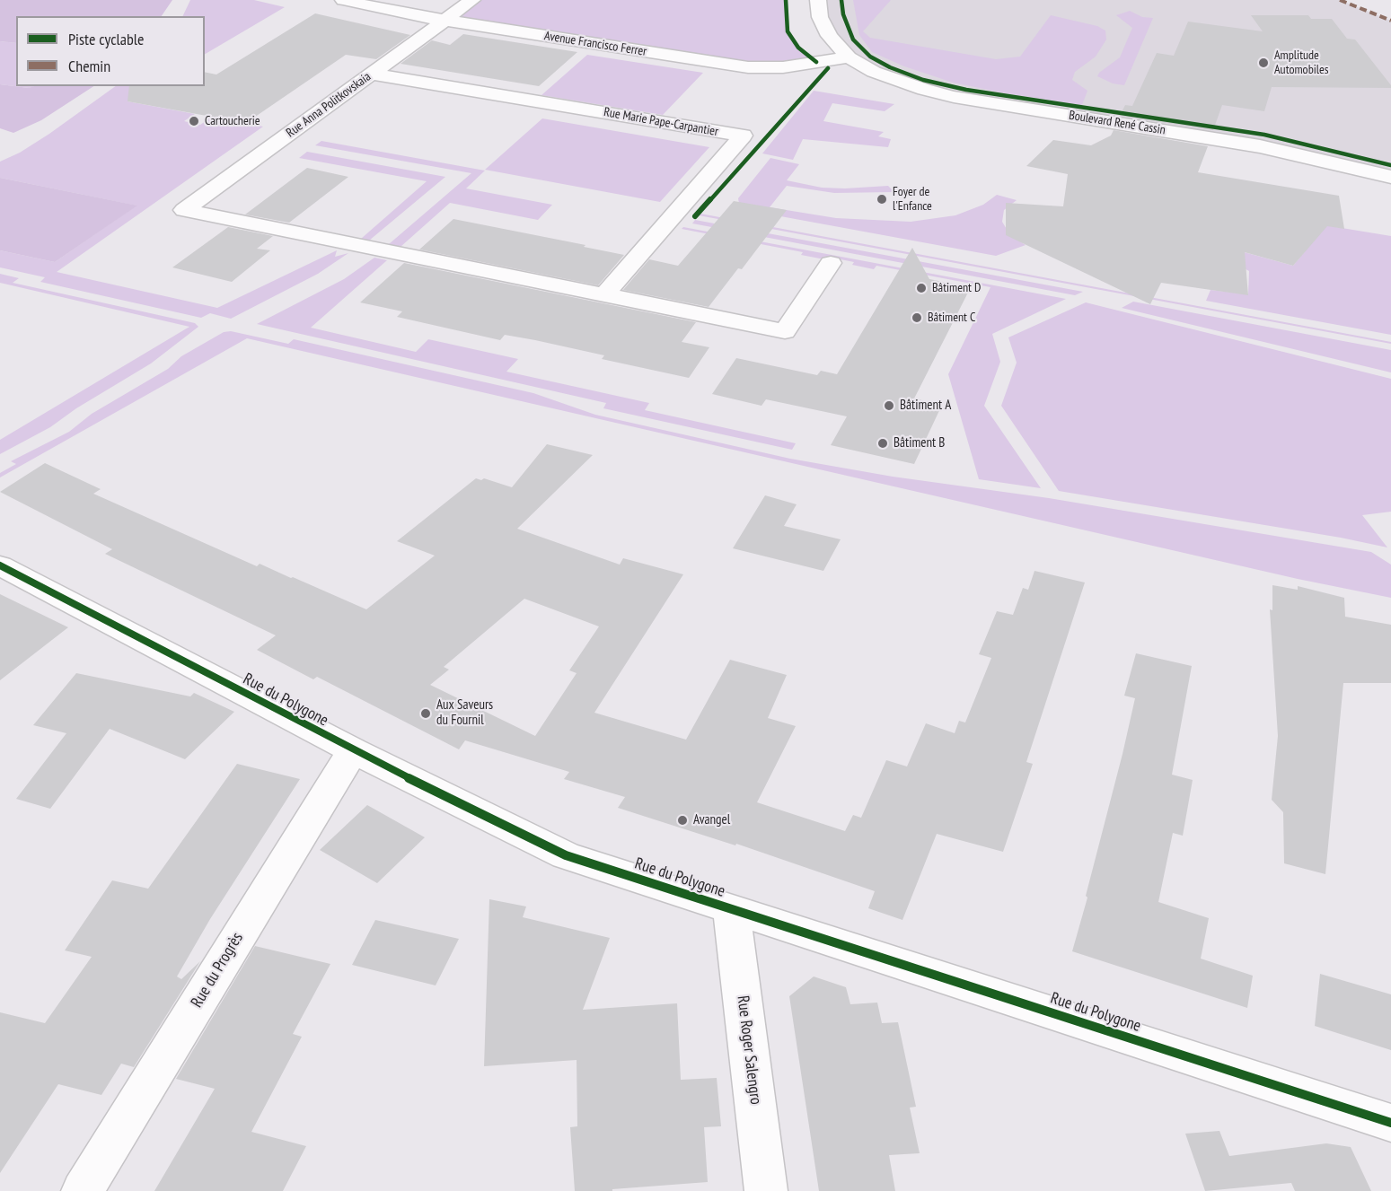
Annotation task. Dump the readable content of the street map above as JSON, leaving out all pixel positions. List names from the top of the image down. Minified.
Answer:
{"streets":{"street":["Avenue Francisco Ferrer","Rue Anna Politkovskaia","Rue Marie Pape-Carpantier","Boulevard René Cassin","Rue du Polygone","Rue du Progrès","Rue Roger Salengro"]},"crossings":[["Avenue Francisco Ferrer","Rue Anna Politkovskaia"],["Avenue Francisco Ferrer","Boulevard René Cassin"],["Rue Anna Politkovskaia","Rue Marie Pape-Carpantier"],["Rue du Polygone","Rue du Progrès"],["Rue du Polygone","Rue Roger Salengro"]],"places":["Amplitude Automobiles","Cartoucherie","Foyer de l'Enfance","Bâtiment D","Bâtiment C","Bâtiment A","Bâtiment B","Aux Saveurs du Fournil","Avangel"],"legend":["Piste cyclable","Chemin"]}
